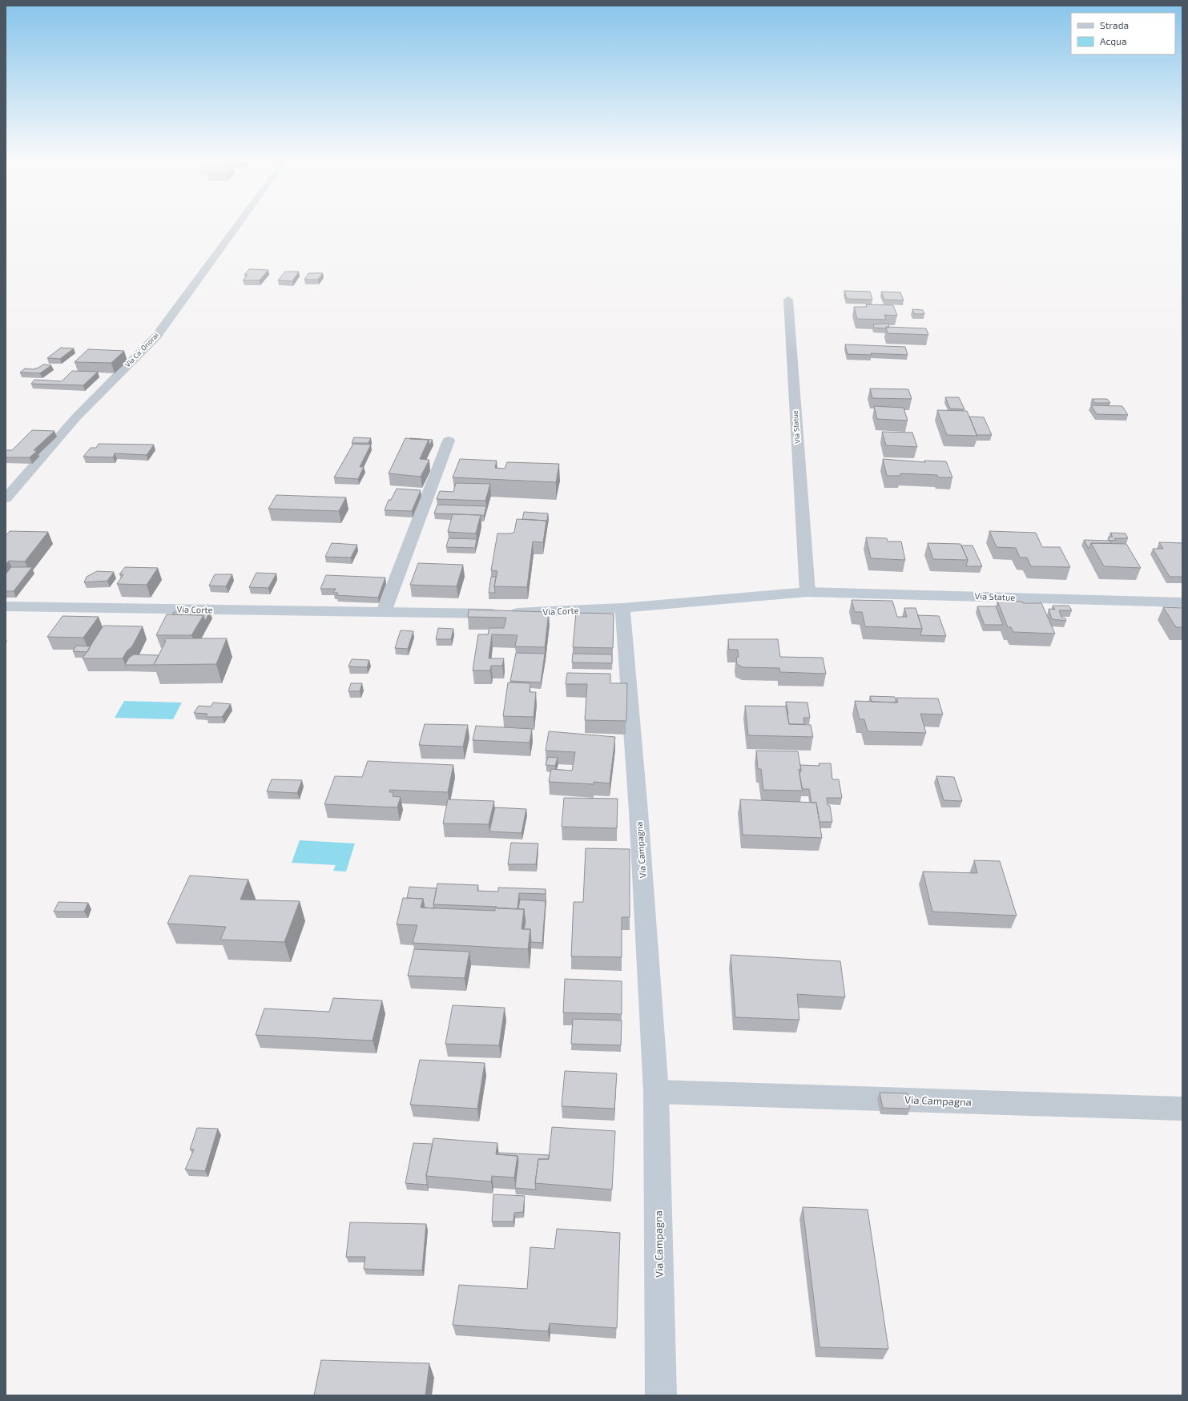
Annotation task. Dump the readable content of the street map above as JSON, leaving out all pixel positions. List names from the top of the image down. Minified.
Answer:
{"streets":{"main road":["Via Statue","Via Corte","Via Campagna"],"street":["Via Ca' Onorai"]},"crossings":[["Via Statue","Via Corte"],["Via Statue","Via Campagna"],["Via Corte","Via Campagna"]],"legend":["Strada","Acqua"]}
